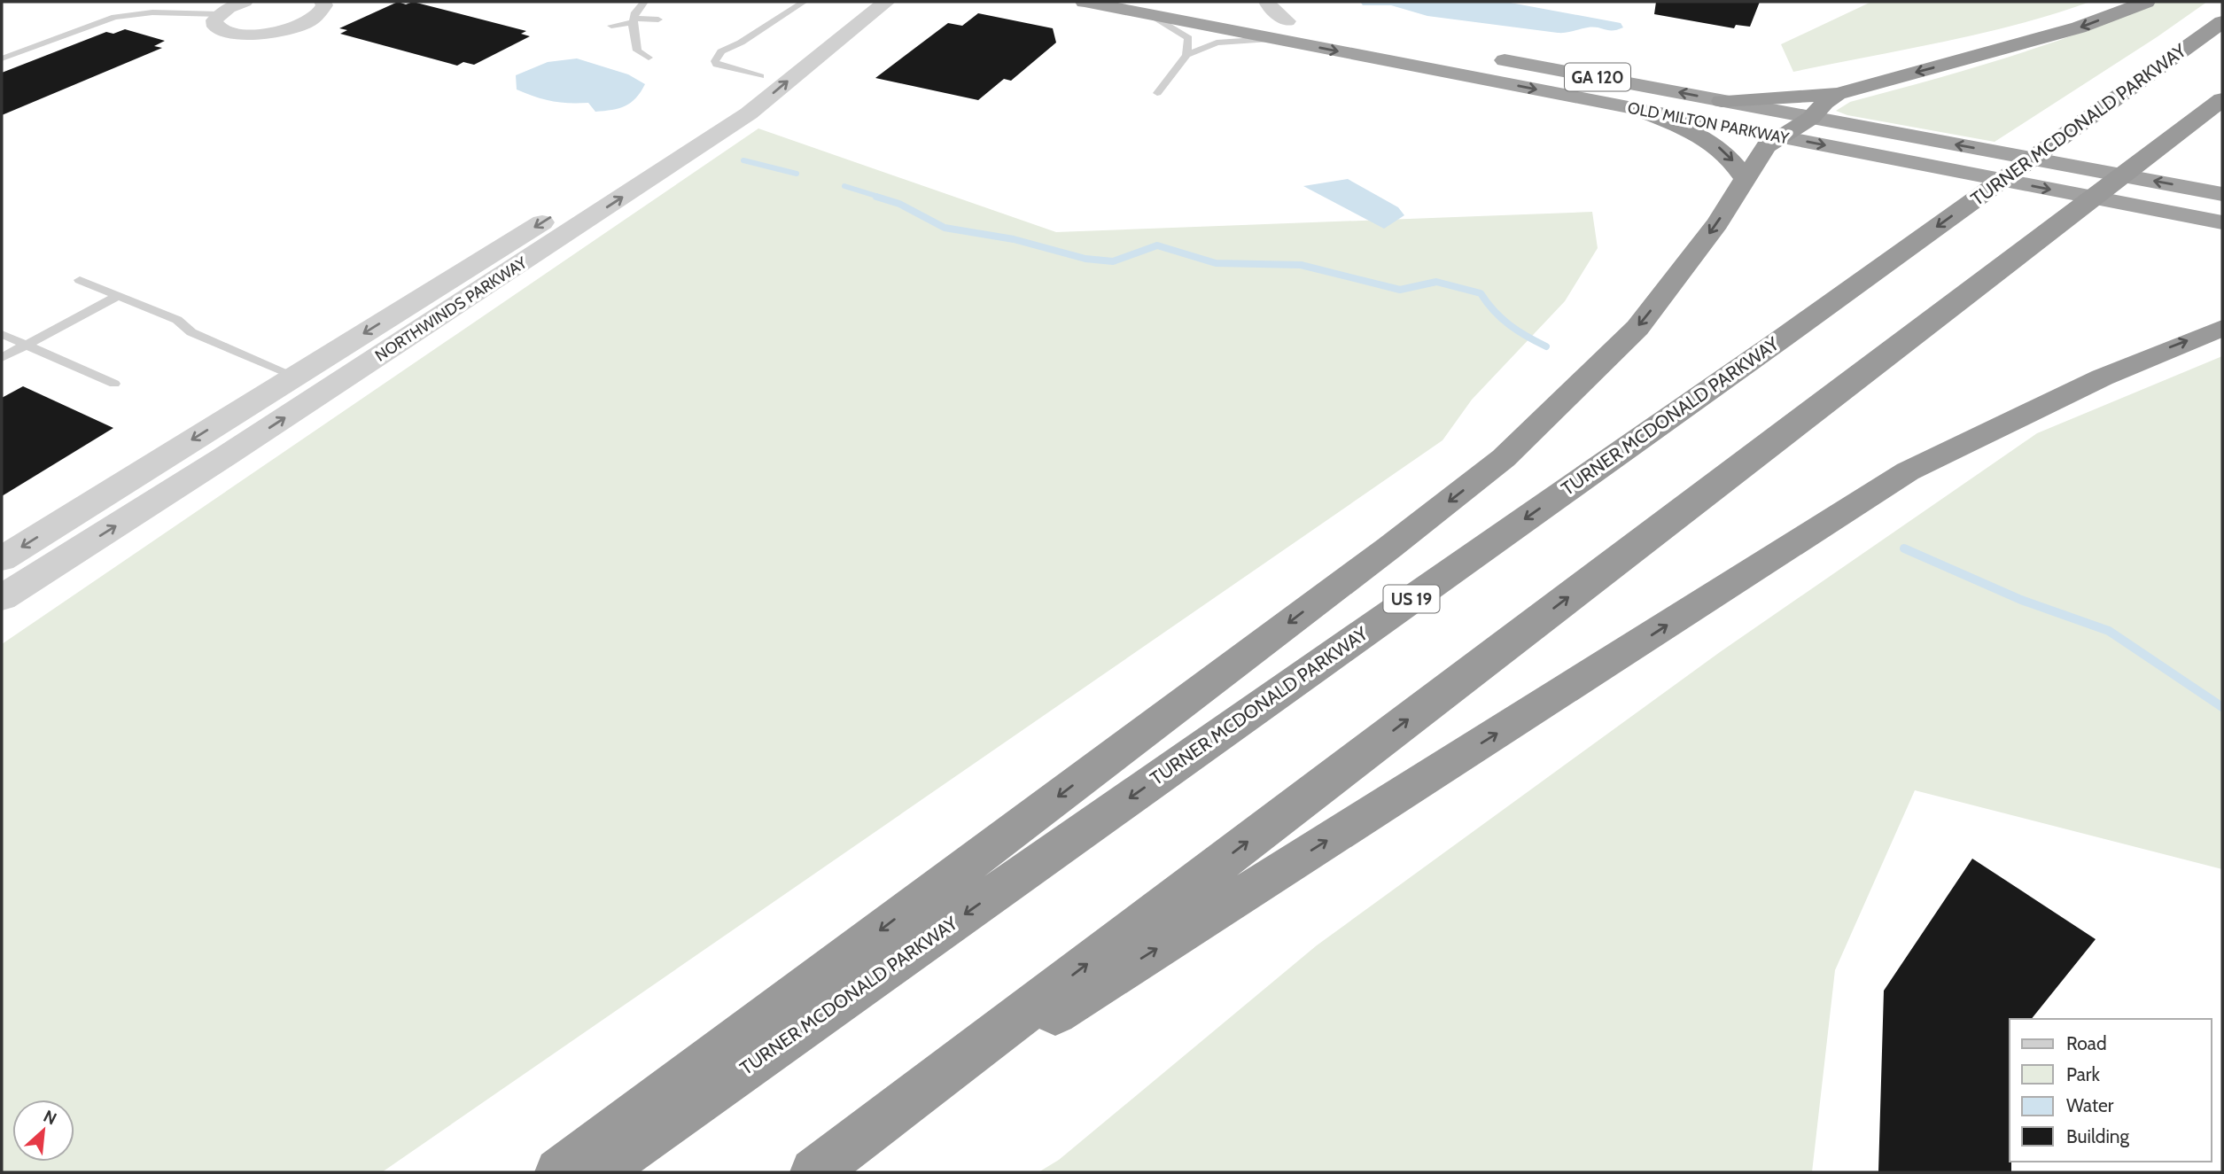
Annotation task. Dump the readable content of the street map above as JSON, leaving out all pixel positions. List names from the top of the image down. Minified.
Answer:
{"streets":{"highway":["GA 120","OLD MILTON PARKWAY","TURNER MCDONALD PARKWAY","US 19"],"street":["NORTHWINDS PARKWAY"]},"legend":["Road","Park","Water","Building"],"north":"top right"}
